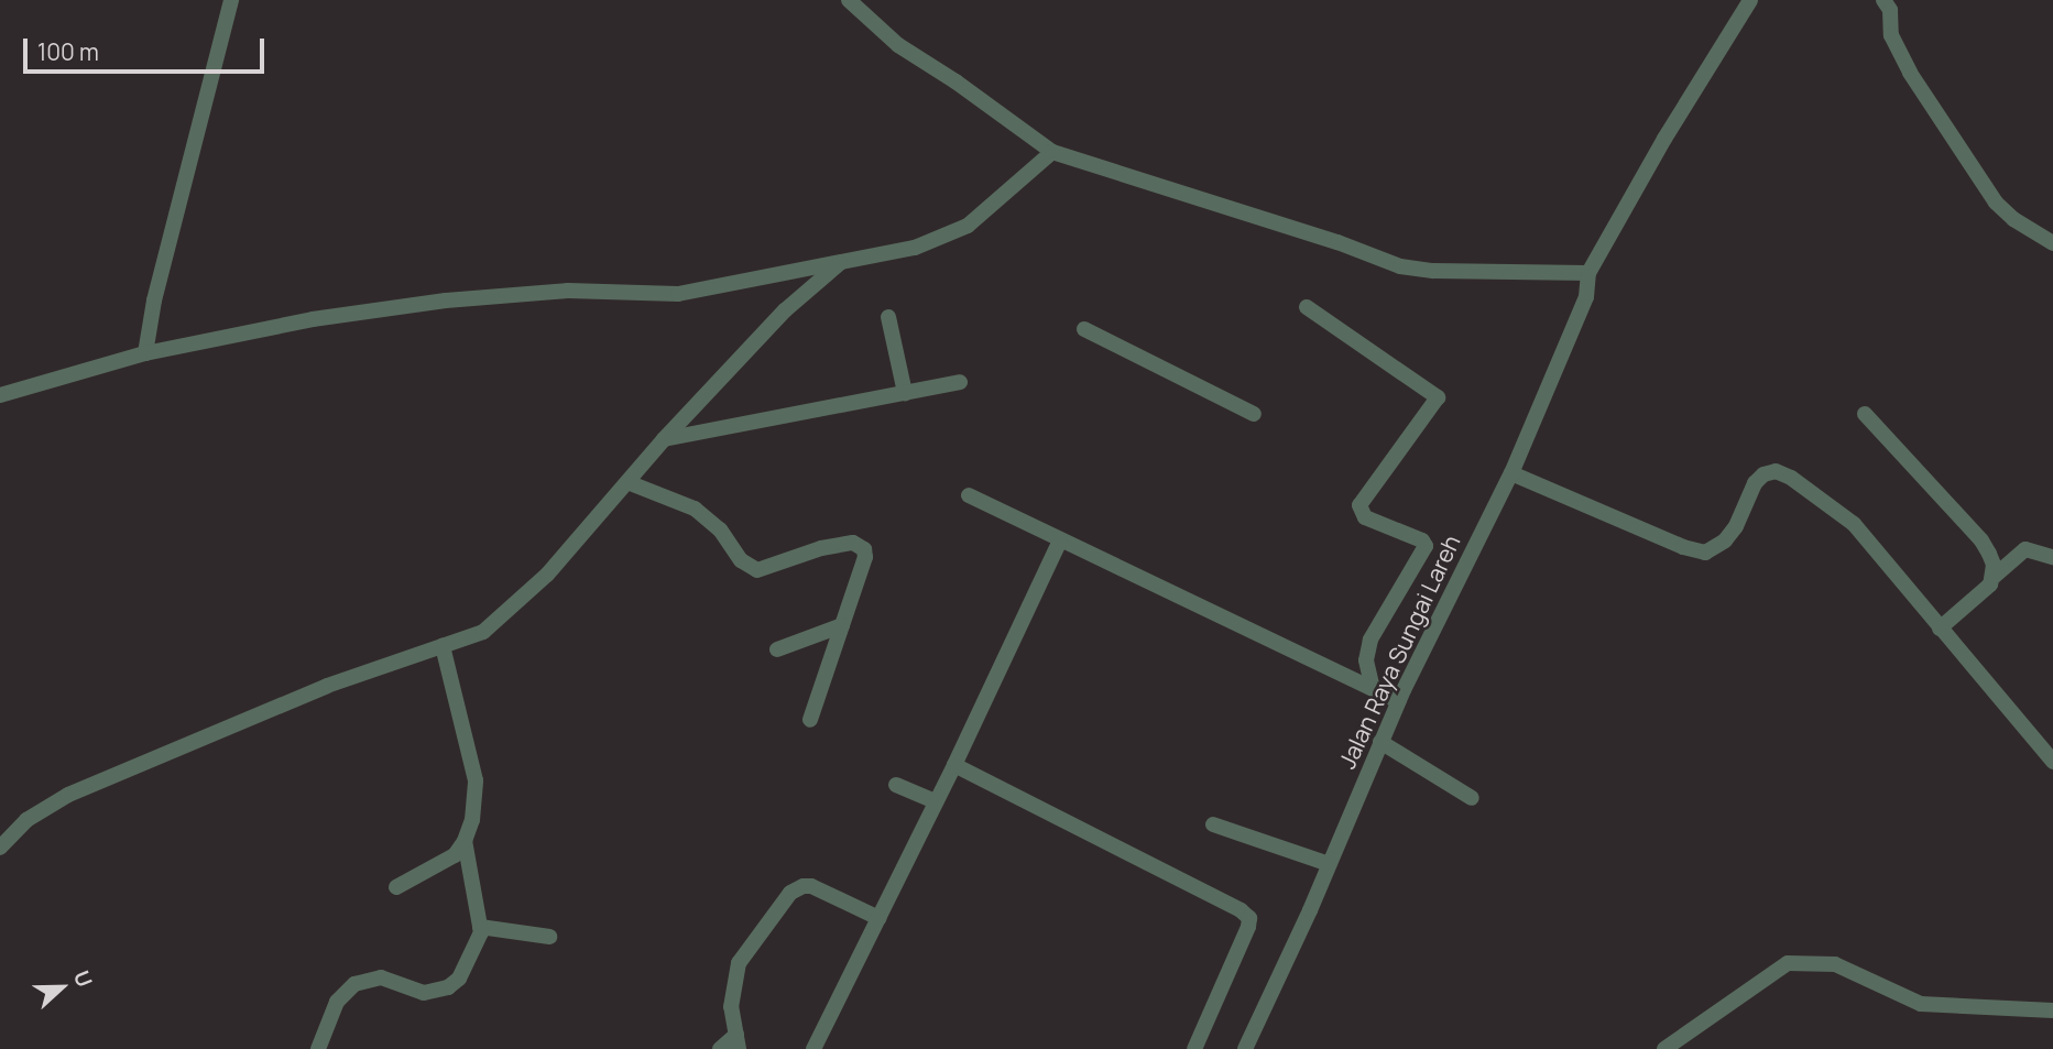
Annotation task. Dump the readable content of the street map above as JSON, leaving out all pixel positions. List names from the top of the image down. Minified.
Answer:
{"streets":{"street":["Jalan Raya Sungai Lareh"]},"scale_bar":"100 m","north":"right"}
